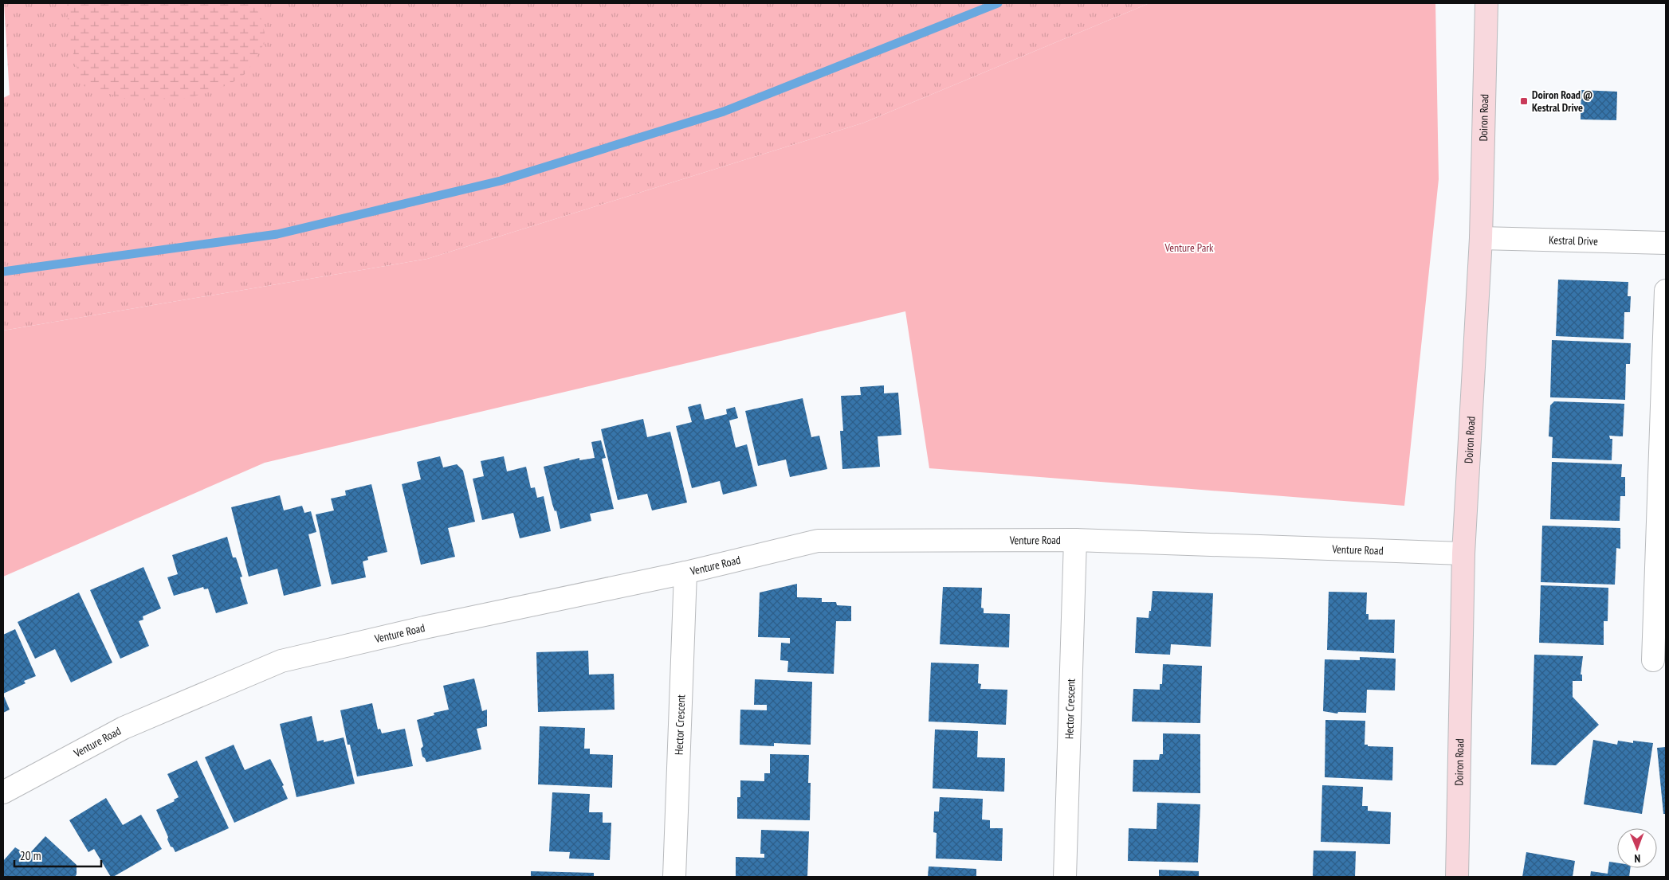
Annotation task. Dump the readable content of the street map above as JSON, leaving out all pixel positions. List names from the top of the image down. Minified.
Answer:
{"streets":{"street":["Doiron Road","Kestral Drive","Venture Road","Hector Crescent"]},"crossings":[["Doiron Road","Kestral Drive"],["Doiron Road","Venture Road"],["Venture Road","Hector Crescent"]],"parks":["Venture Park"],"places":{"transit":["Doiron Road @ Kestral Drive"]},"scale_bar":"20 m","north":"bottom"}
